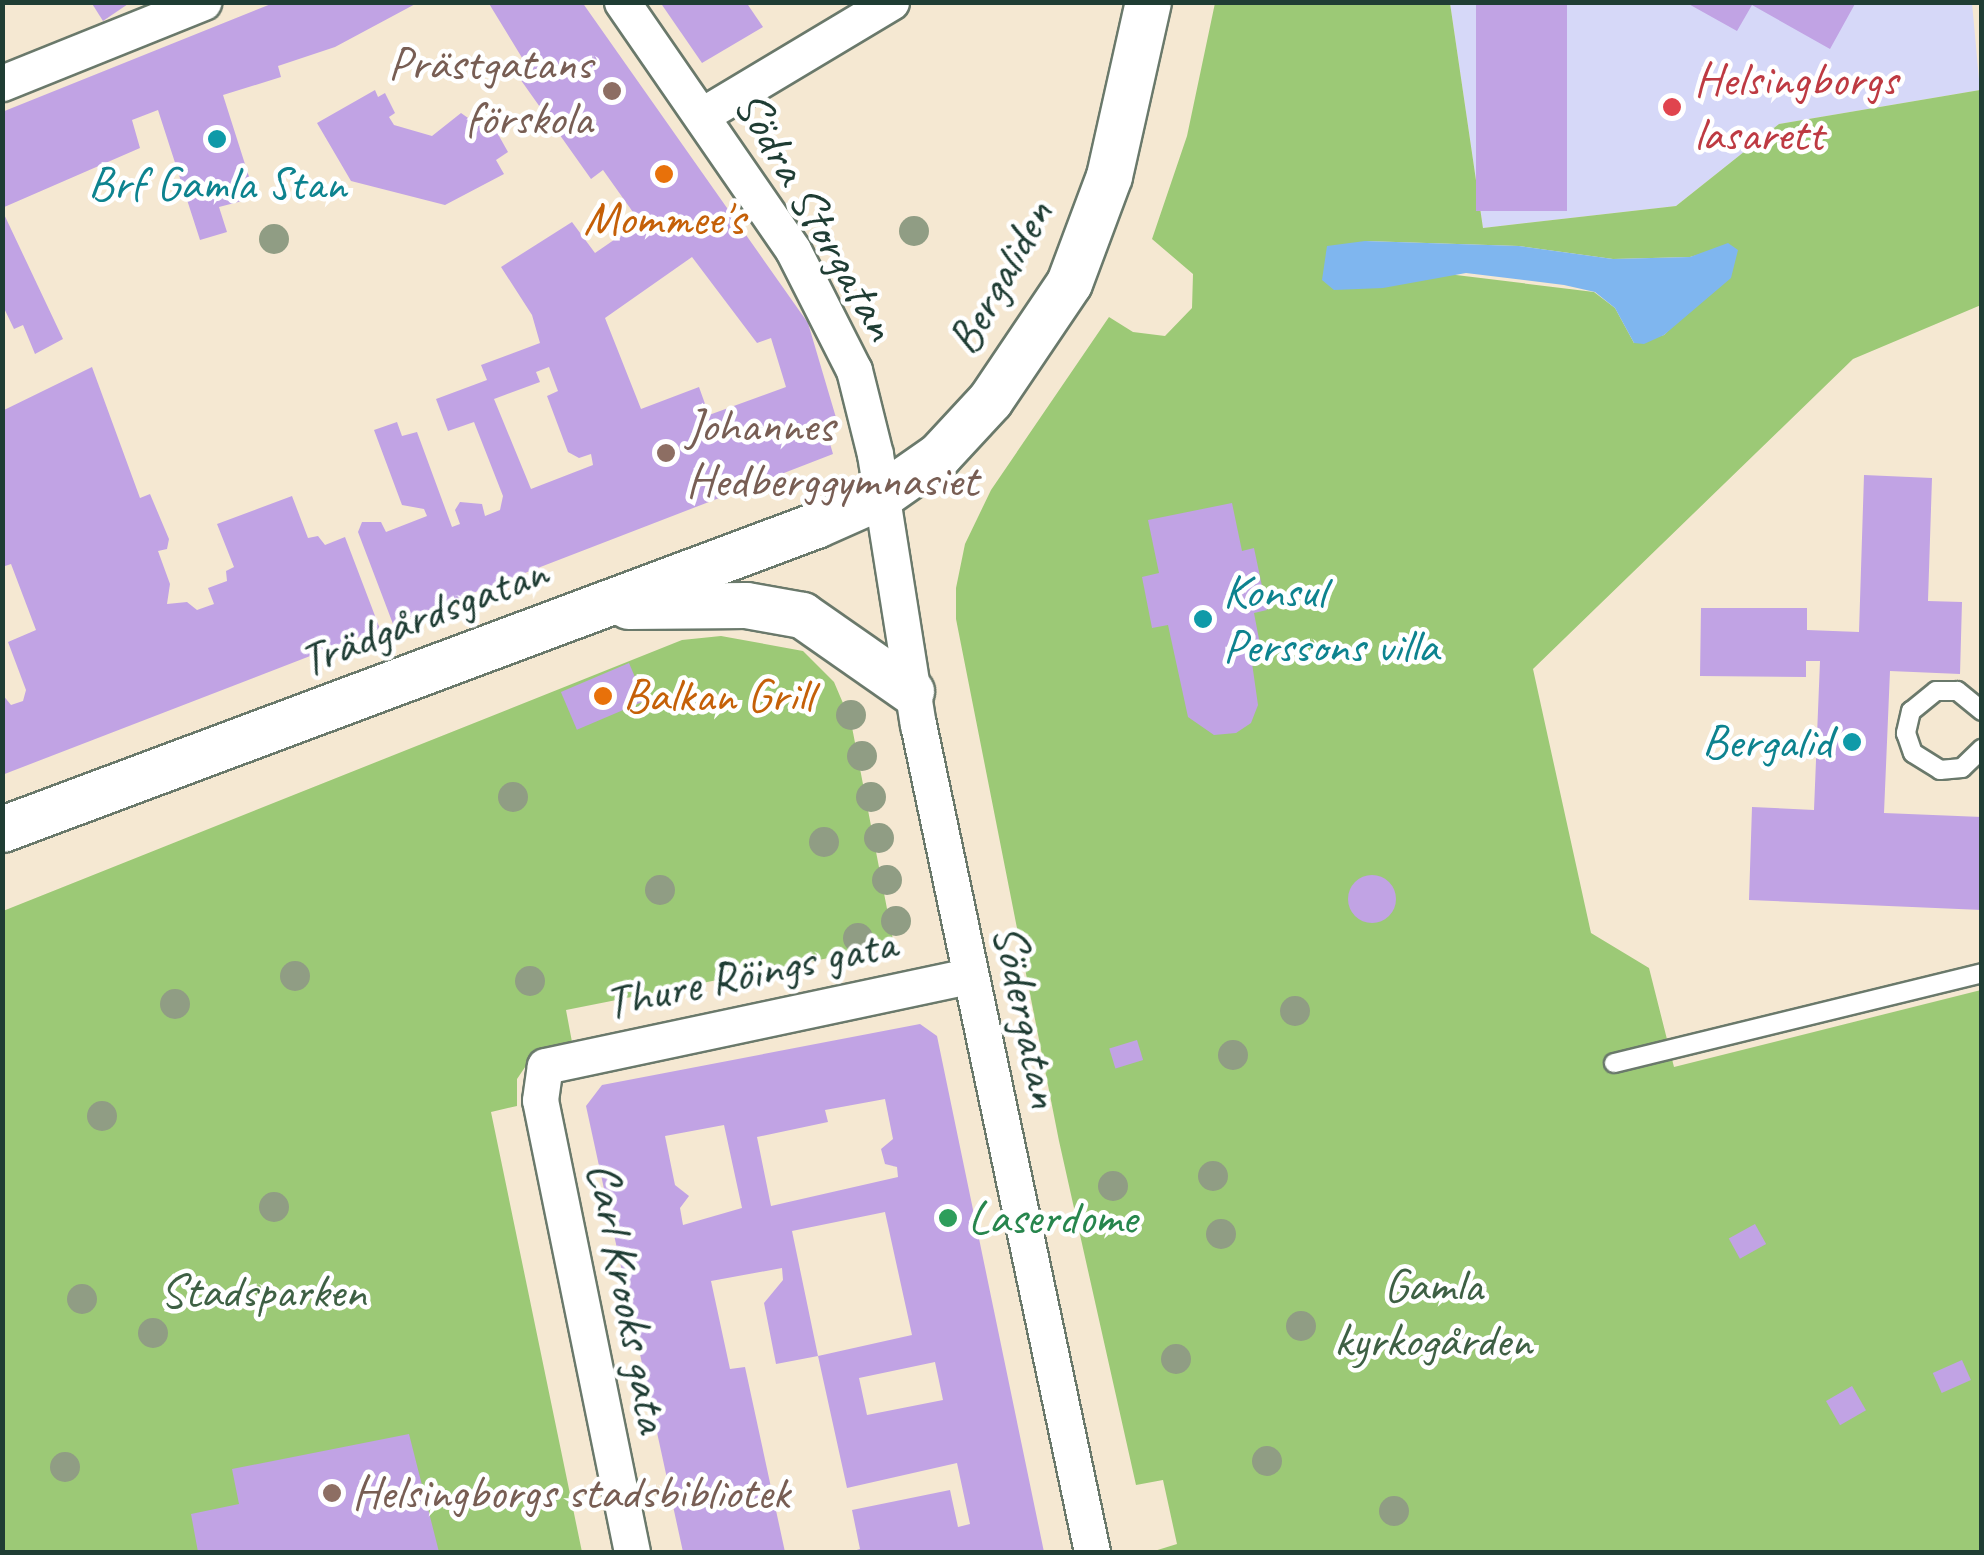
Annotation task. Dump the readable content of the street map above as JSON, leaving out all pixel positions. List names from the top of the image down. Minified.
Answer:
{"streets":{"street":["Södra Storgatan","Bergaliden","Trädgårdsgatan","Thure Röings gata","Södergatan","Carl Krooks gata"]},"crossings":[["Södra Storgatan","Bergaliden"],["Södra Storgatan","Trädgårdsgatan"],["Södra Storgatan","Södergatan"],["Bergaliden","Trädgårdsgatan"],["Bergaliden","Södergatan"],["Trädgårdsgatan","Södergatan"],["Thure Röings gata","Södergatan"],["Thure Röings gata","Carl Krooks gata"]],"parks":["Gamla kyrkogården","Stadsparken"],"places":["Prästgatans förskola","Helsingborgs lasarett","Brf Gamla Stan","Mommee's","Johannes Hedberggymnasiet","Konsul Perssons villa","Balkan Grill","Bergalid","Laserdome","Helsingborgs stadsbibliotek"]}
